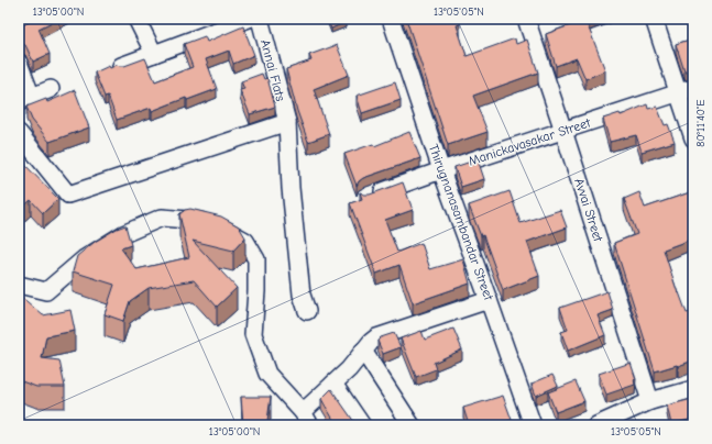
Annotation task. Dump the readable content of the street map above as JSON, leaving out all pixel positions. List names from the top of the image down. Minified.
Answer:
{"streets":{"street":["Annai Flats","Manickavasakar Street","Avvai Street","Thirugnanasambandar Street"]},"crossings":[["Manickavasakar Street","Avvai Street"],["Manickavasakar Street","Thirugnanasambandar Street"]],"coordinates":["13°05'00\"N","13°05'05\"N","80°11'40\"E"]}
